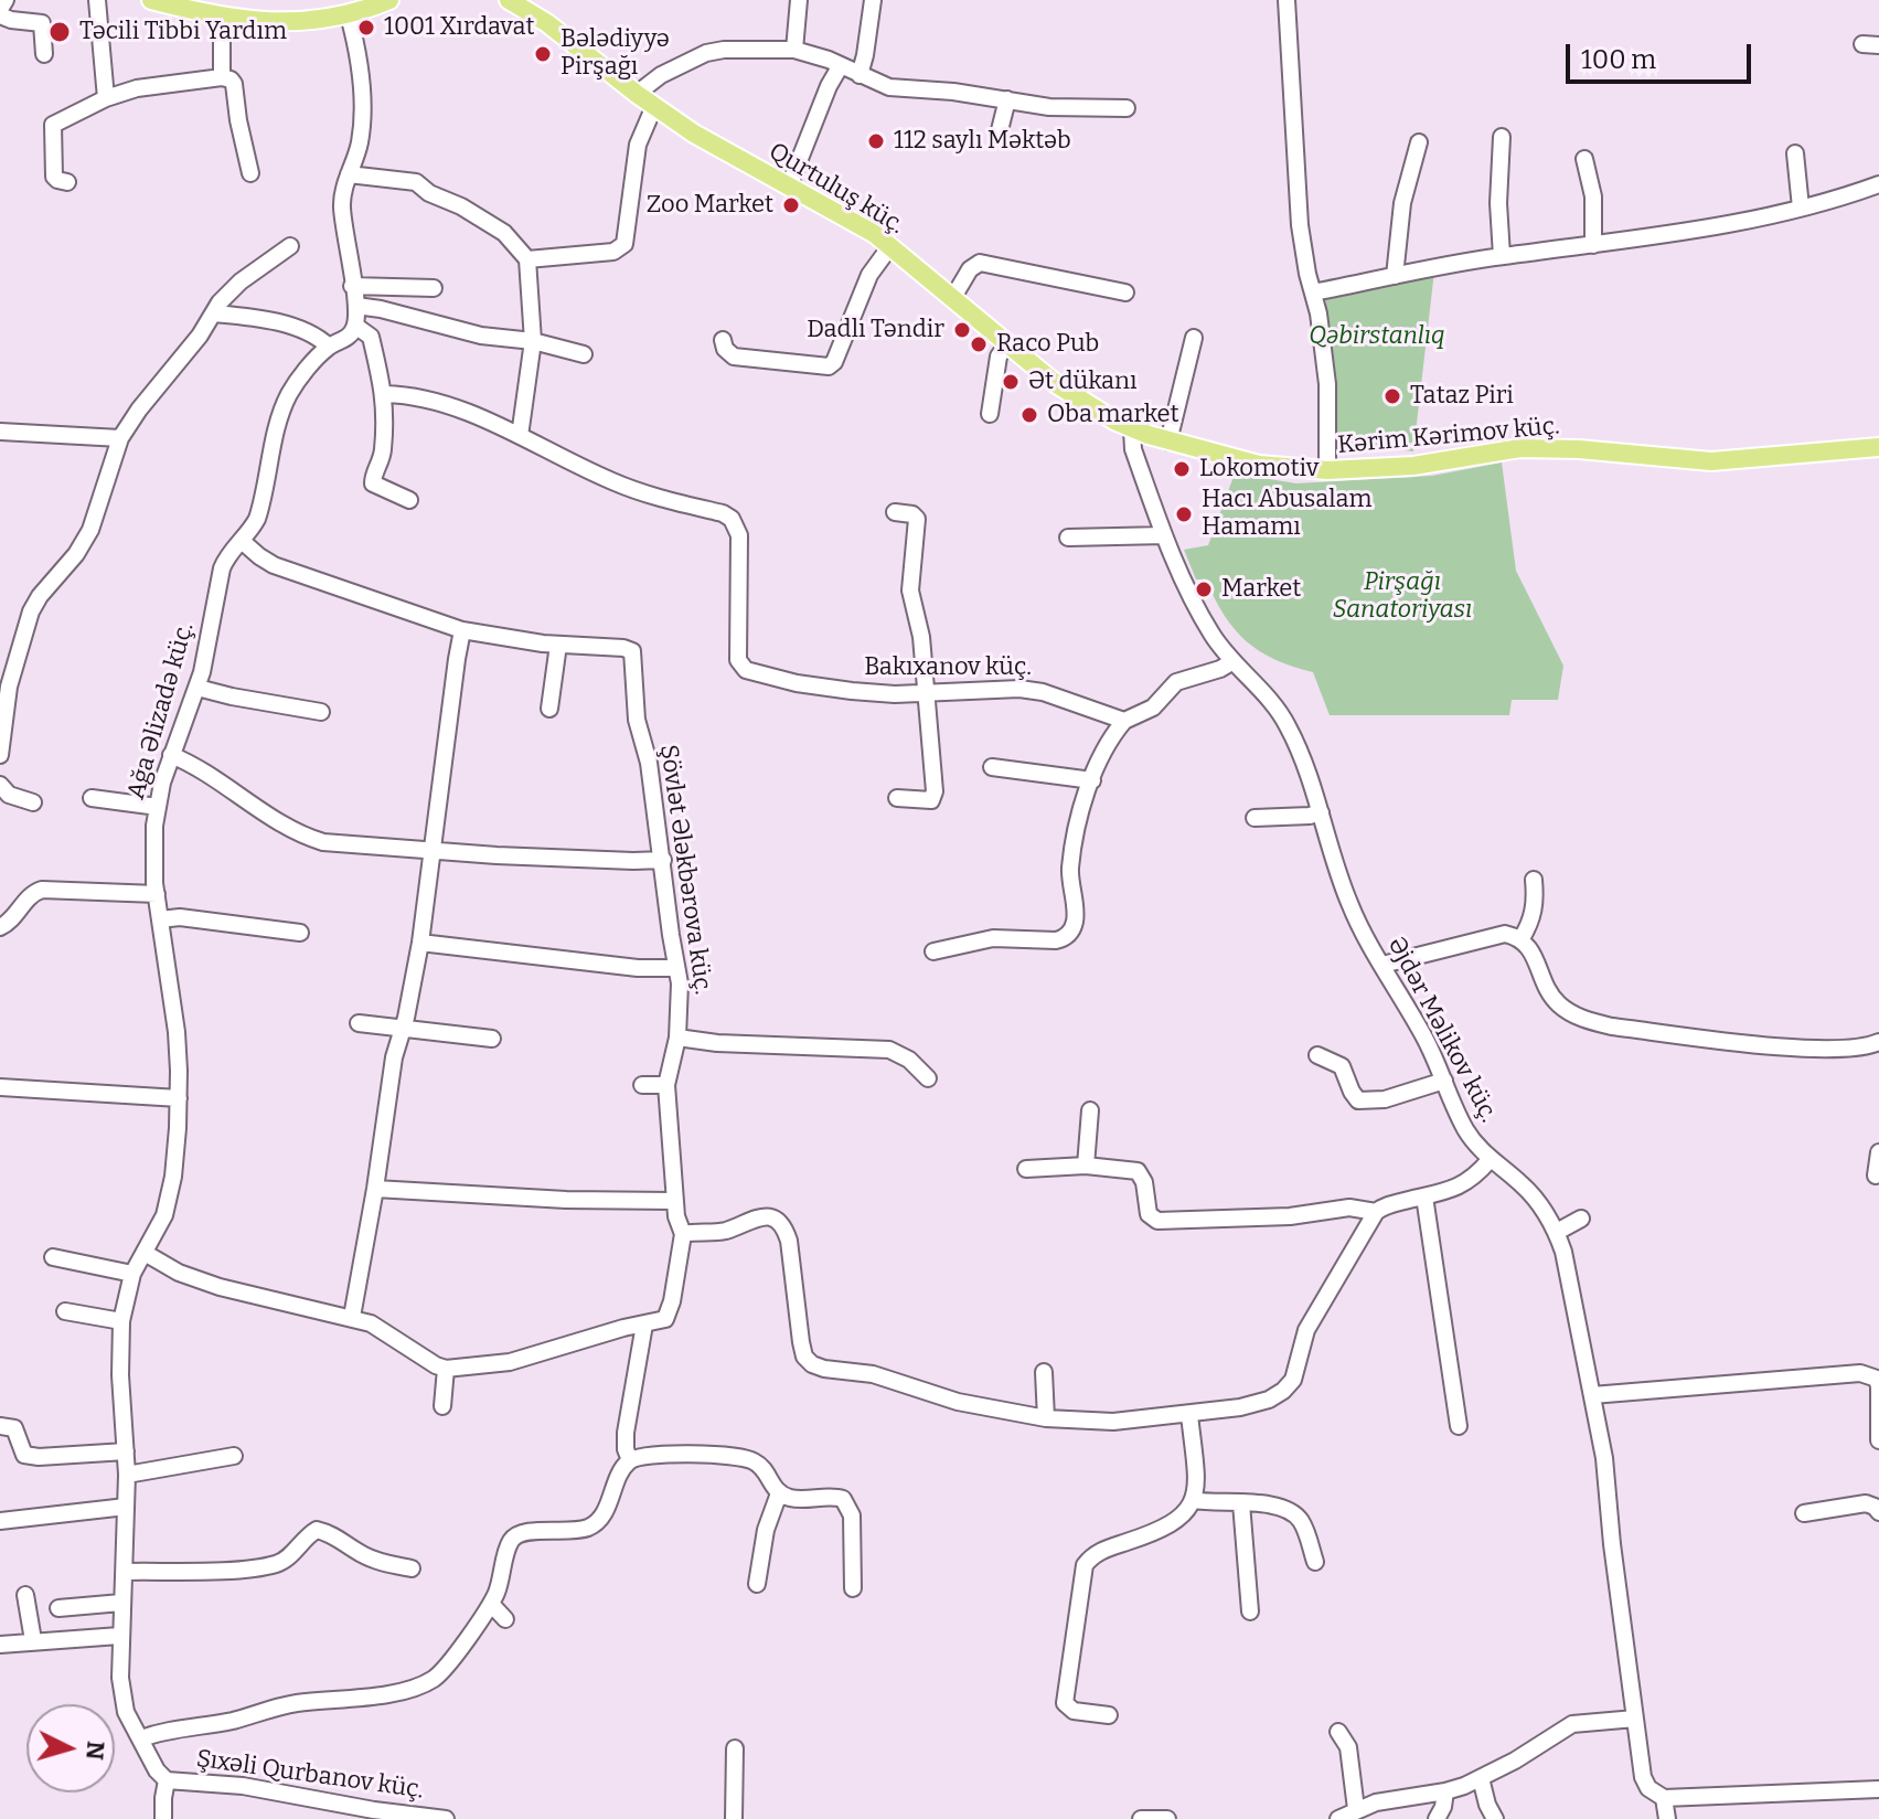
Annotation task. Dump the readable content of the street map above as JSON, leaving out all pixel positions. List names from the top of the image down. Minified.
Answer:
{"streets":{"main road":["Qurtuluş küç.","Kərim Kərimov küç."],"street":["Bakıxanov küç.","Ağa Əlizadə küç.","Şövlət Ələkbərova küç.","Əjdər Məlikov küç.","Şıxəli Qurbanov küç."]},"crossings":[["Qurtuluş küç.","Kərim Kərimov küç."],["Qurtuluş küç.","Əjdər Məlikov küç."],["Kərim Kərimov küç.","Əjdər Məlikov küç."],["Ağa Əlizadə küç.","Şövlət Ələkbərova küç."],["Ağa Əlizadə küç.","Şıxəli Qurbanov küç."]],"parks":["Qəbirstanlıq","Pirşağı Sanatoriyası"],"places":["1001 Xırdavat","Təcili Tibbi Yardım","Bələdiyyə Pirşağı","112 saylı Məktəb","Zoo Market","Dadlı Təndir","Raco Pub","Ət dükanı","Tataz Piri","Oba market","Lokomotiv","Hacı Abusalam Hamamı","Market"],"scale_bar":"100 m","north":"right"}
